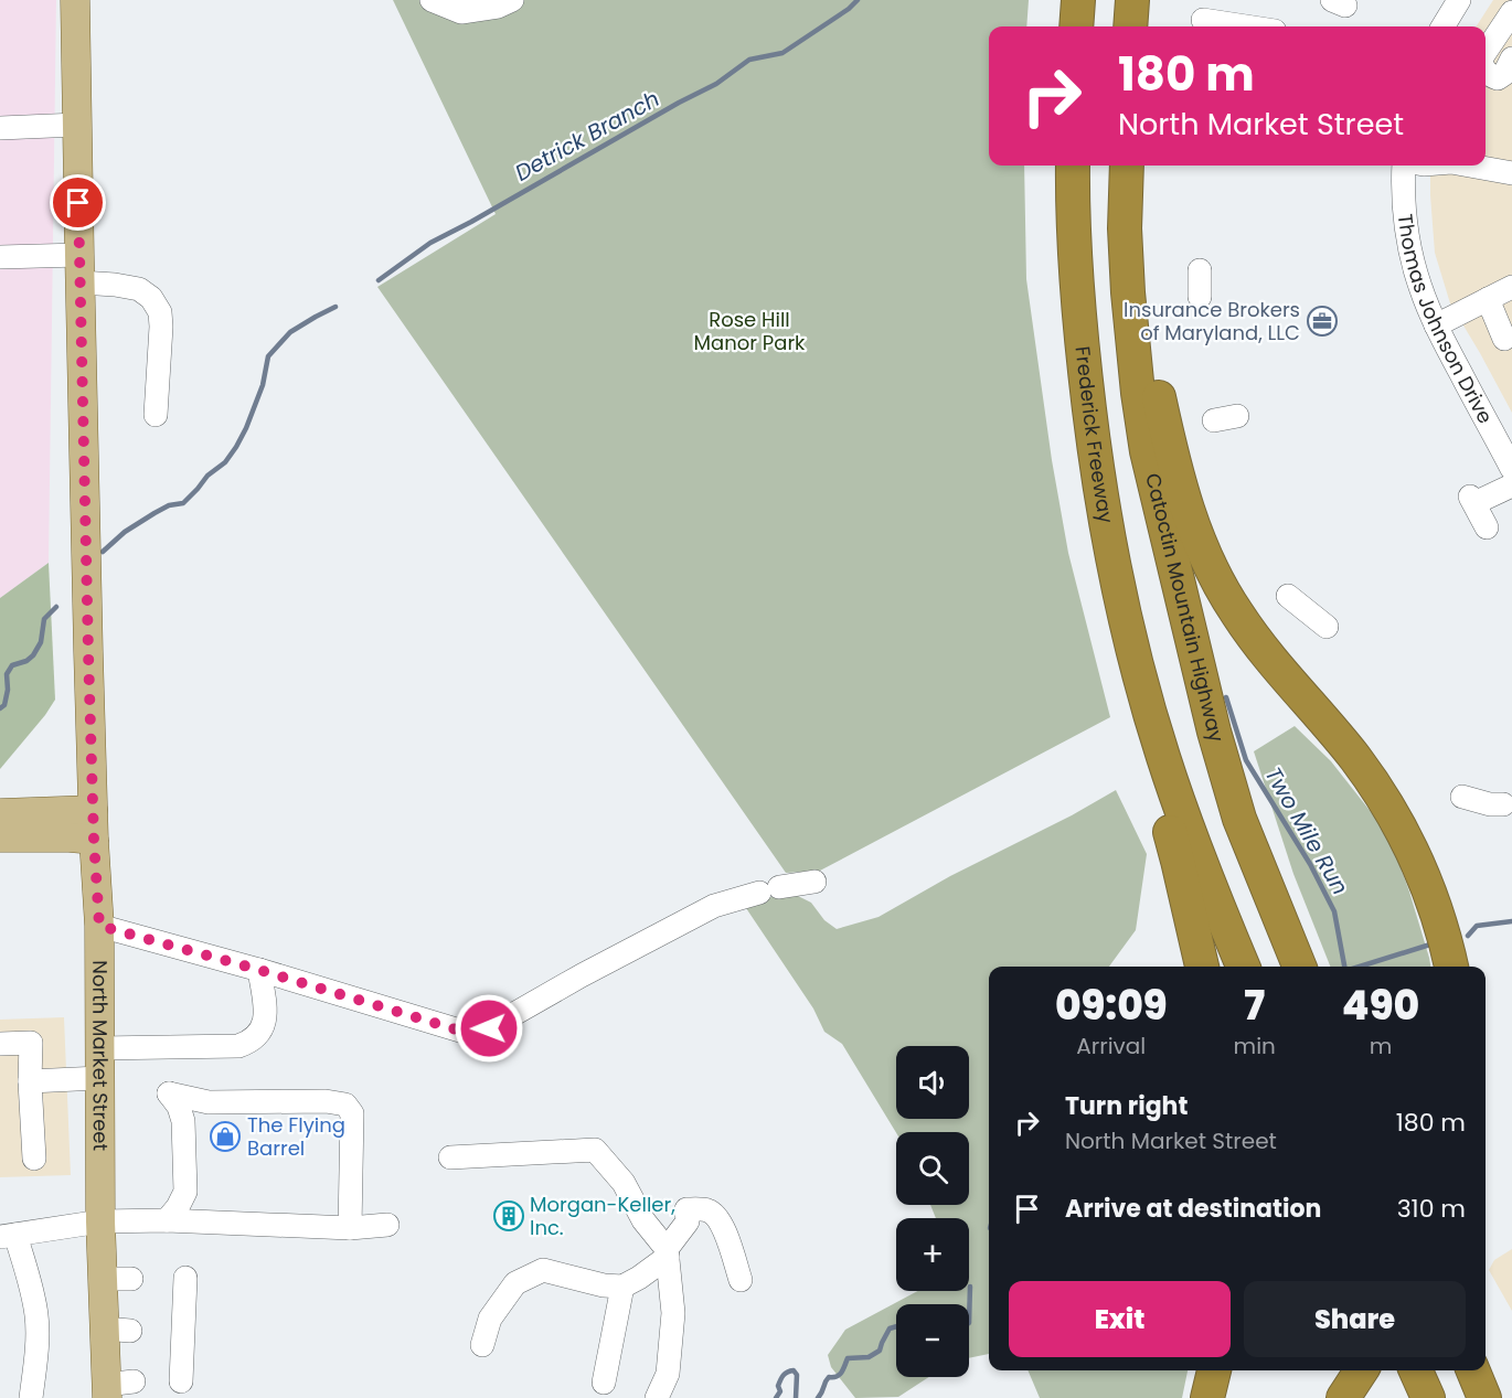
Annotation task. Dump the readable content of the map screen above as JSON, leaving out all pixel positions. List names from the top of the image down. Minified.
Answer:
{"streets":{"highway":["Frederick Freeway","Catoctin Mountain Highway"],"main road":["North Market Street"],"street":["Thomas Johnson Drive"]},"water":["Detrick Branch","Two Mile Run"],"parks":["Rose Hill Manor Park"],"places":{"office":["Insurance Brokers of Maryland, LLC"],"shop":["The Flying Barrel"],"building":["Morgan-Keller, Inc."]},"page":{"turn":["180 m","North Market Street"],"eta":["09:09","Arrival","7","min","490","m"],"map_buttons":["+","−"],"list":[{"name":"Turn right","note":"North Market Street","value":"180 m"},{"name":"Arrive at destination","value":"310 m"}],"buttons":["Exit","Share"]}}
